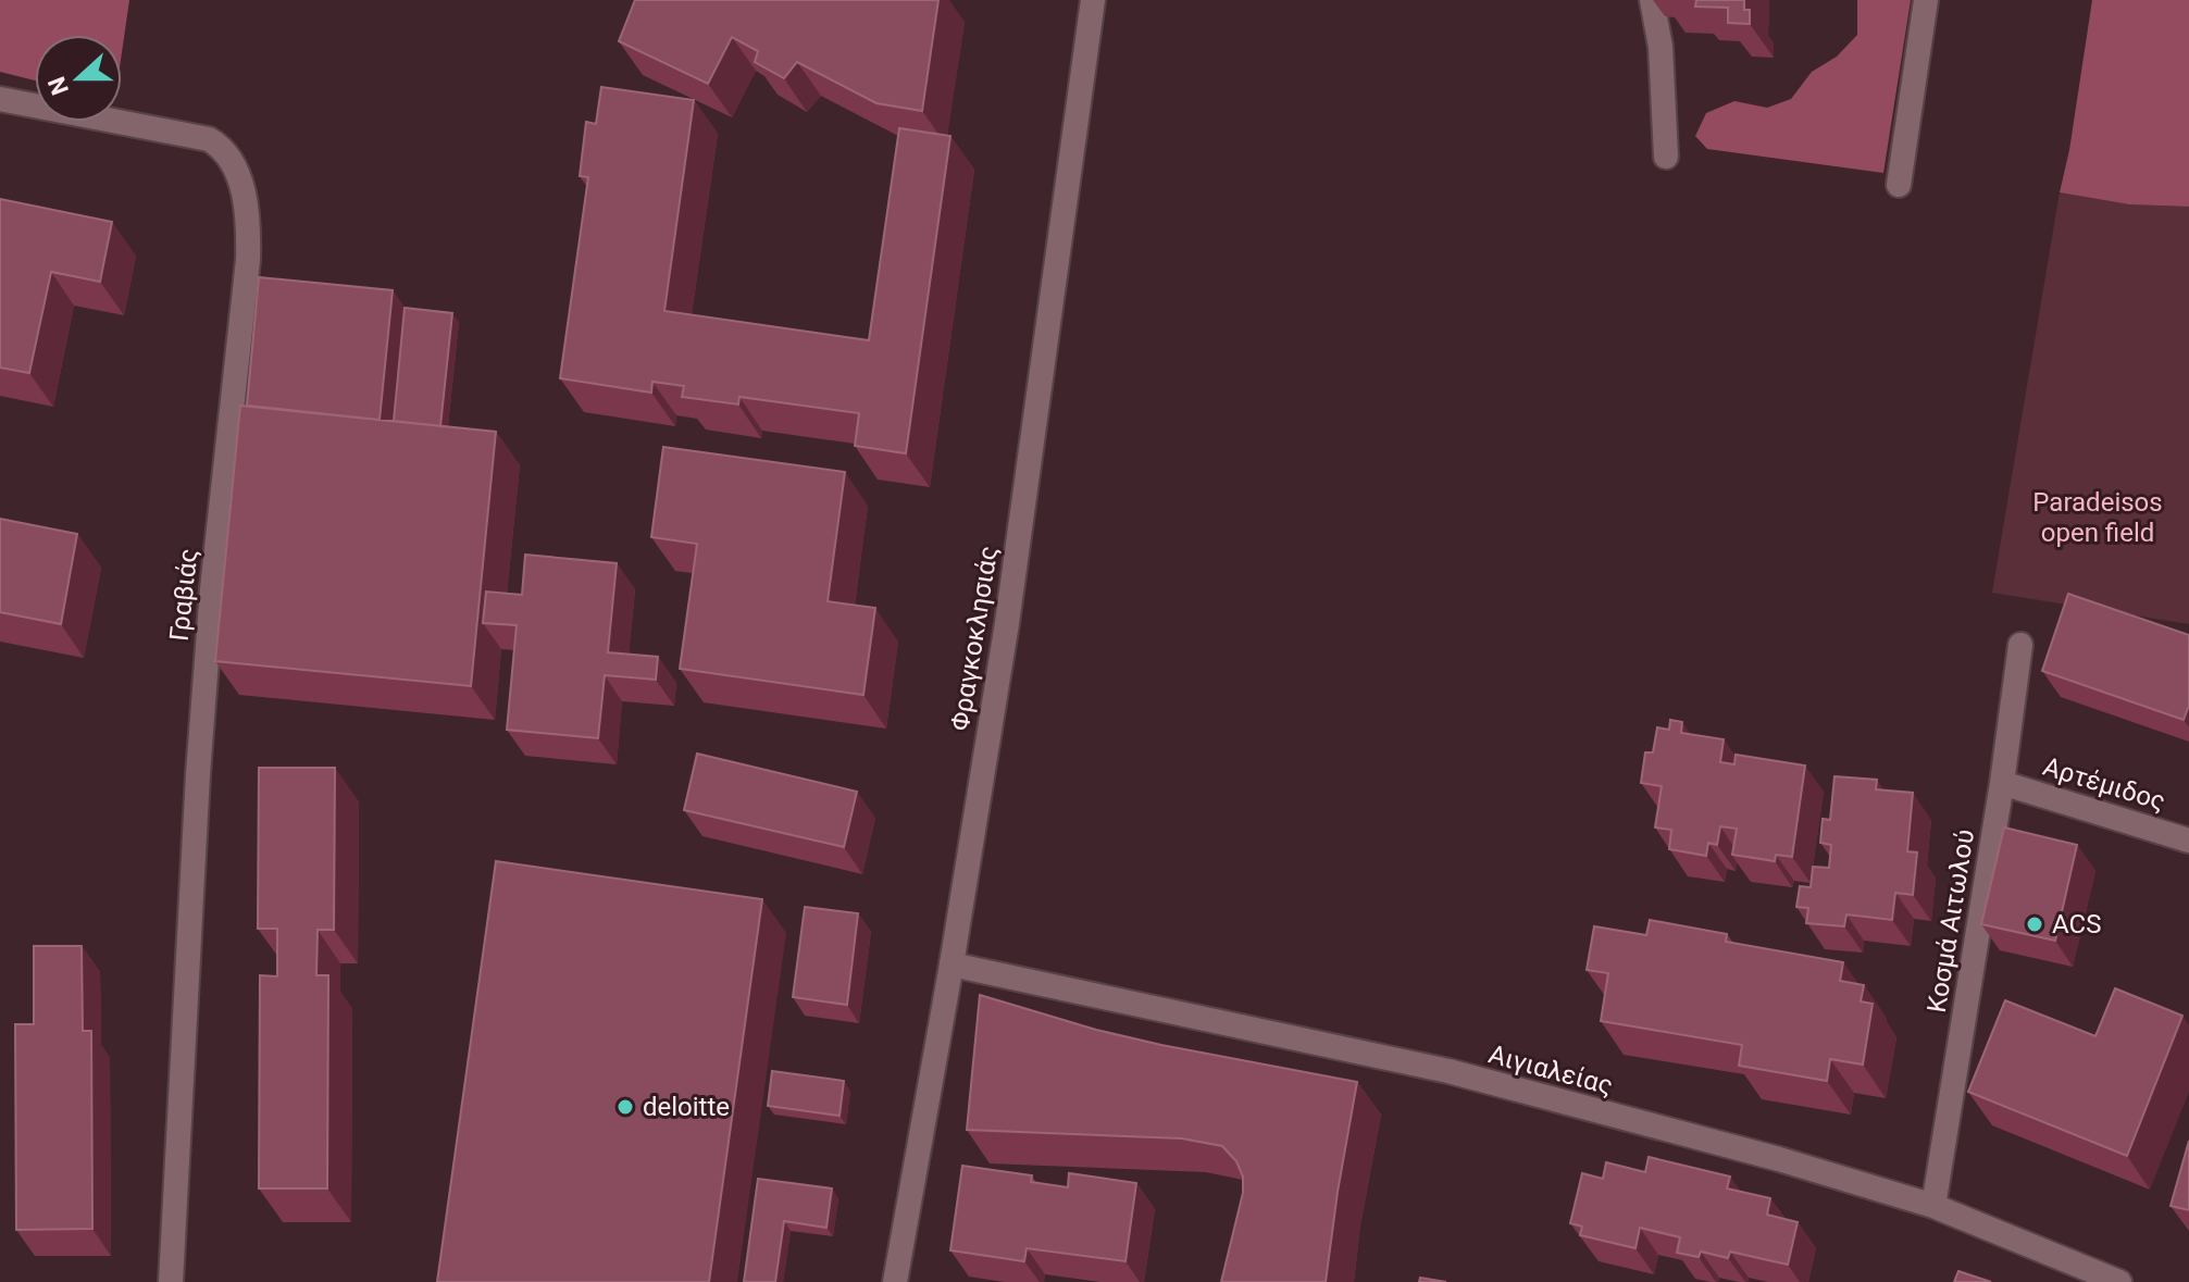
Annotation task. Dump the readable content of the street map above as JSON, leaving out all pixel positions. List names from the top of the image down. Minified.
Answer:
{"streets":{"street":["Γραβιάς","Φραγκοκλησιάς","Αρτέμιδος","Κοσμά Αιτωλού","Αιγιαλείας"]},"crossings":[["Φραγκοκλησιάς","Αιγιαλείας"],["Αρτέμιδος","Κοσμά Αιτωλού"],["Κοσμά Αιτωλού","Αιγιαλείας"]],"parks":["Paradeisos open field"],"places":["ACS","deloitte"],"north":"left"}
